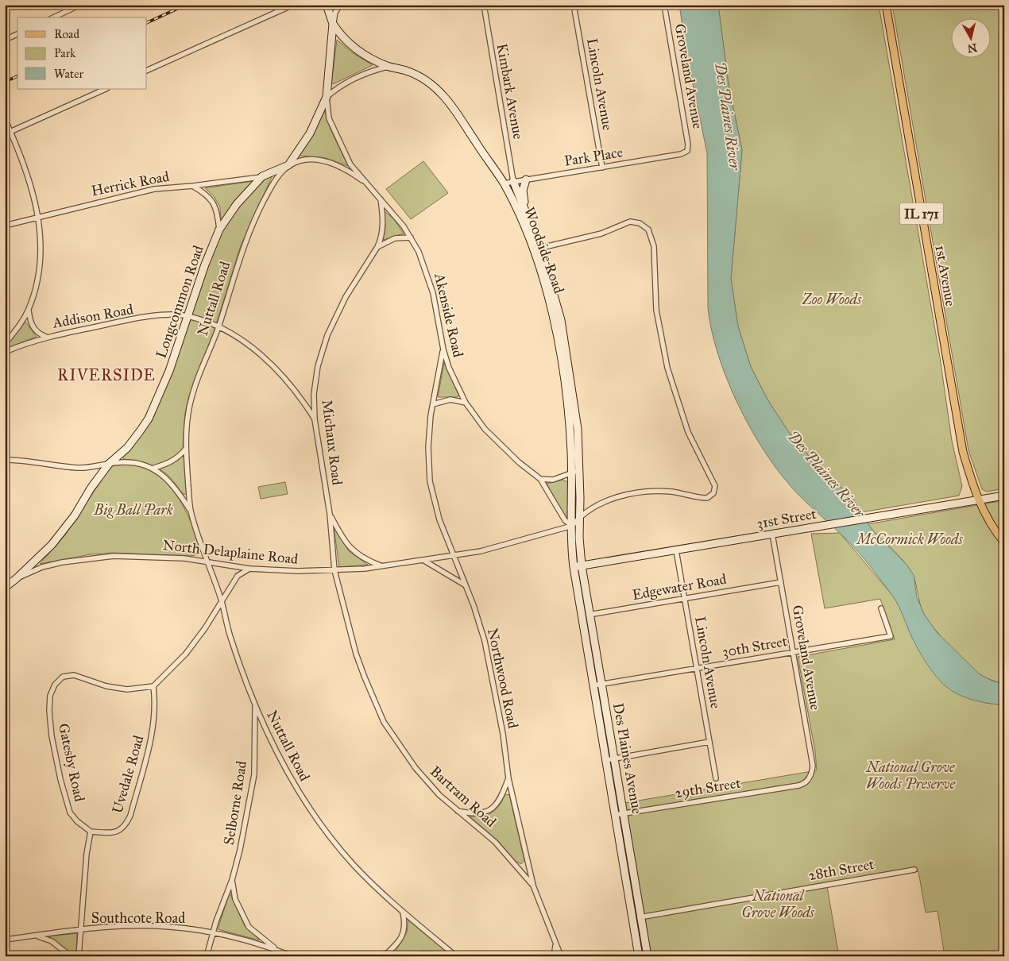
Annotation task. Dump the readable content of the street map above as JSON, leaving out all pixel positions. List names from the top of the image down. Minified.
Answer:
{"streets":{"main road":["IL 171","1st Avenue"],"street":["Groveland Avenue","Lincoln Avenue","Kimbark Avenue","Park Place","Herrick Road","Woodside Road","Nuttall Road","Longcommon Road","Akenside Road","Addison Road","Michaux Road","31st Street","North Delaplaine Road","Edgewater Road","30th Street","Northwood Road","Des Plaines Avenue","Gatesby Road","Uvedale Road","29th Street","Bartram Road","Selborne Road","28th Street","Southcote Road"]},"crossings":[["Groveland Avenue","Park Place"],["Groveland Avenue","31st Street"],["Groveland Avenue","Edgewater Road"],["Groveland Avenue","30th Street"],["Groveland Avenue","29th Street"],["Lincoln Avenue","Park Place"],["Lincoln Avenue","31st Street"],["Lincoln Avenue","Edgewater Road"],["Lincoln Avenue","30th Street"],["Kimbark Avenue","Park Place"],["Kimbark Avenue","Woodside Road"],["Park Place","Woodside Road"],["Herrick Road","Longcommon Road"],["Woodside Road","Akenside Road"],["Woodside Road","31st Street"],["Woodside Road","North Delaplaine Road"],["Woodside Road","Des Plaines Avenue"],["1st Avenue","31st Street"],["Nuttall Road","Longcommon Road"],["Nuttall Road","Akenside Road"],["Nuttall Road","North Delaplaine Road"],["Nuttall Road","Selborne Road"],["Longcommon Road","Akenside Road"],["Longcommon Road","Addison Road"],["Longcommon Road","North Delaplaine Road"],["Akenside Road","Michaux Road"],["Akenside Road","North Delaplaine Road"],["Akenside Road","Northwood Road"],["Michaux Road","North Delaplaine Road"],["Michaux Road","Bartram Road"],["31st Street","Des Plaines Avenue"],["North Delaplaine Road","Northwood Road"],["North Delaplaine Road","Bartram Road"],["Edgewater Road","Des Plaines Avenue"],["30th Street","Des Plaines Avenue"],["Northwood Road","Bartram Road"],["Des Plaines Avenue","29th Street"],["Des Plaines Avenue","28th Street"],["Gatesby Road","Uvedale Road"],["Selborne Road","Southcote Road"]],"districts":["RIVERSIDE"],"water":["Des Plaines River"],"parks":["Zoo Woods","Big Ball Park","McCormick Woods","National Grove Woods Preserve","National Grove Woods"],"legend":["Road","Park","Water"],"north":"bottom"}
